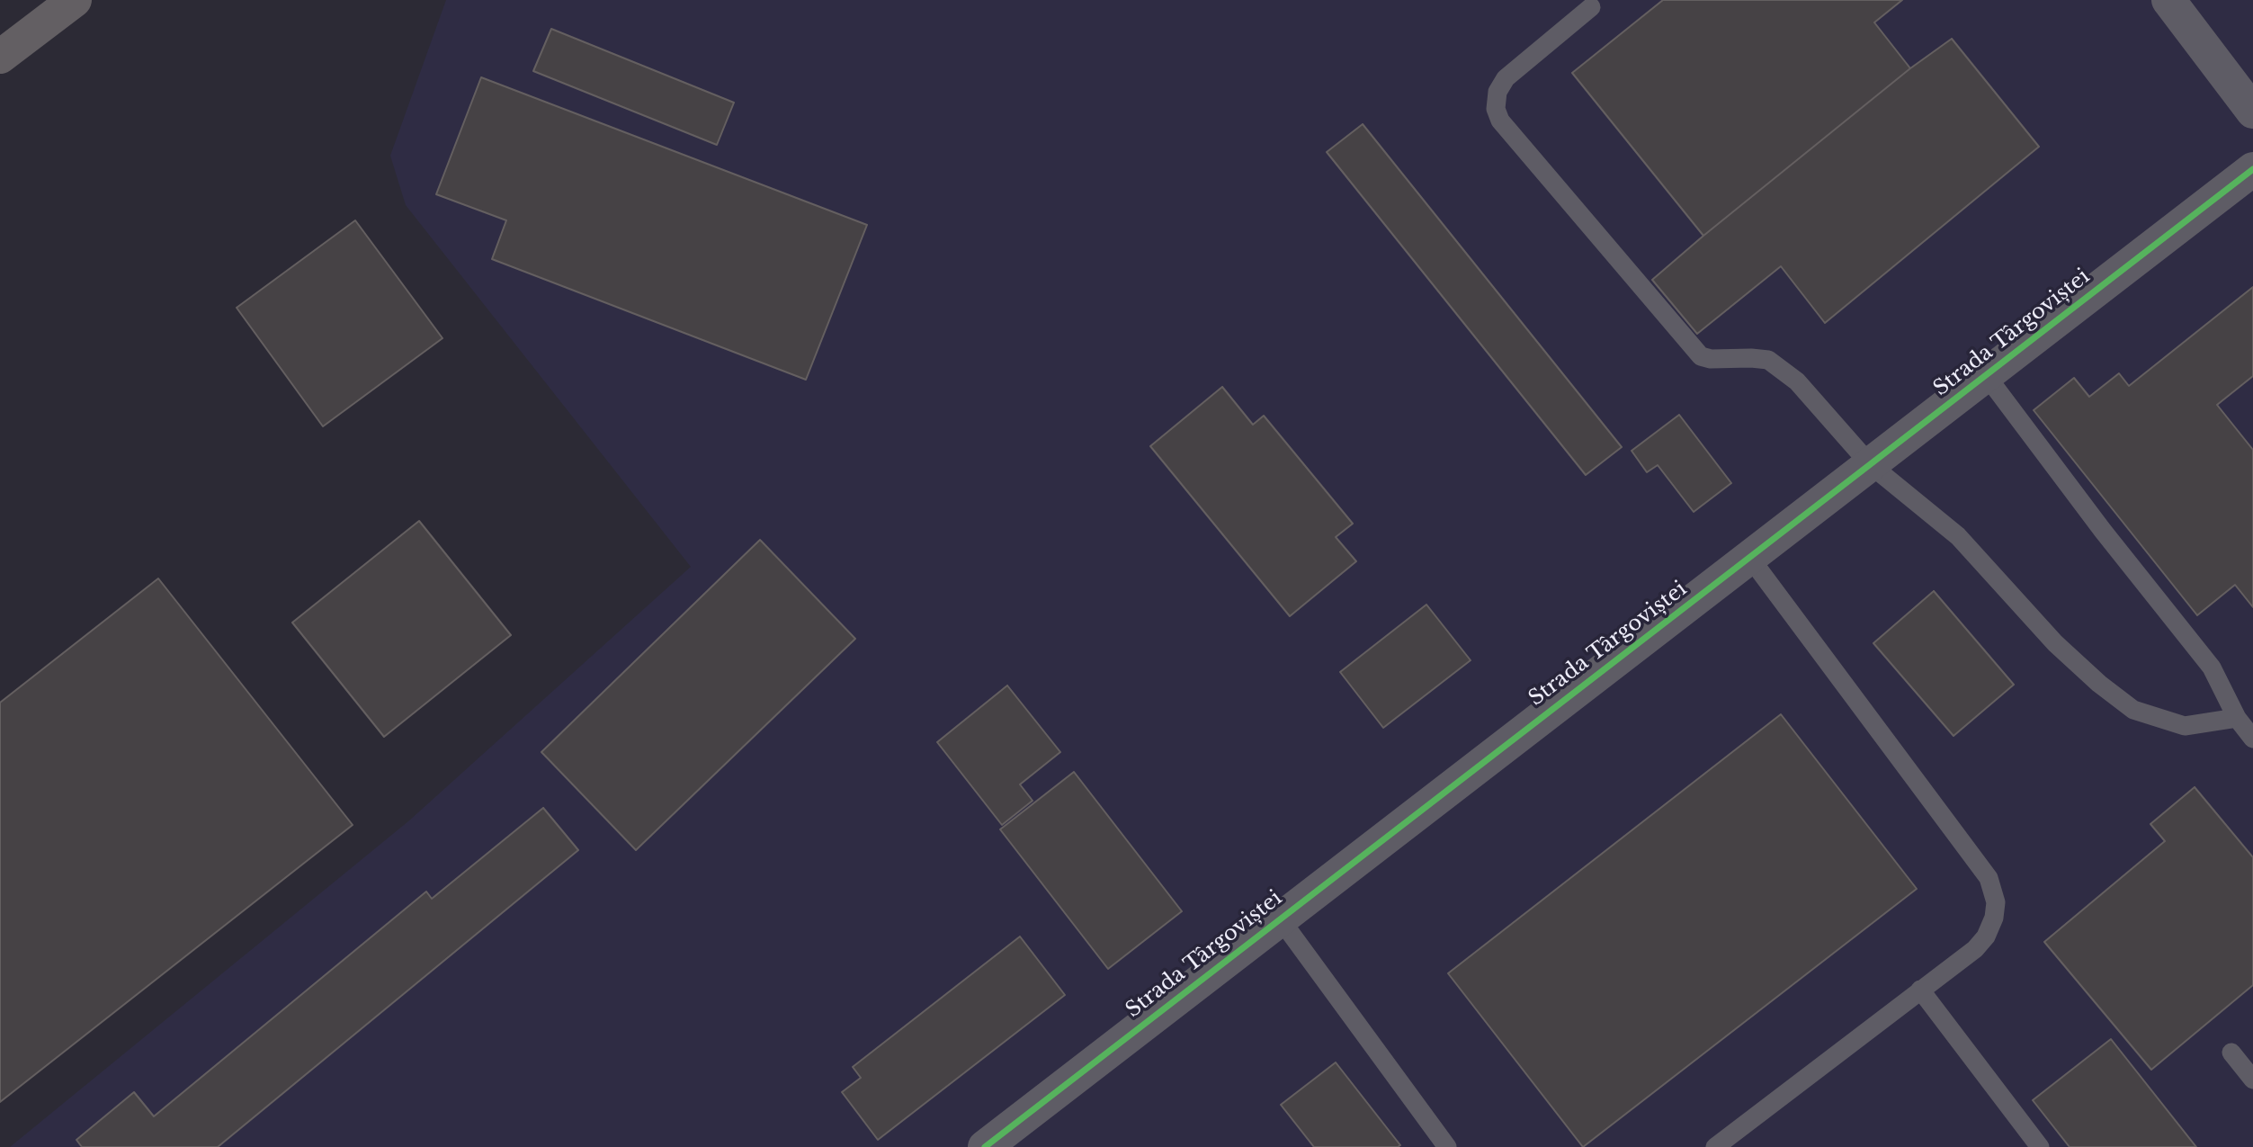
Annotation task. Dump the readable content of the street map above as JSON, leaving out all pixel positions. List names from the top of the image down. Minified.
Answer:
{"streets":{"street":["Strada Târgoviștei"]}}
